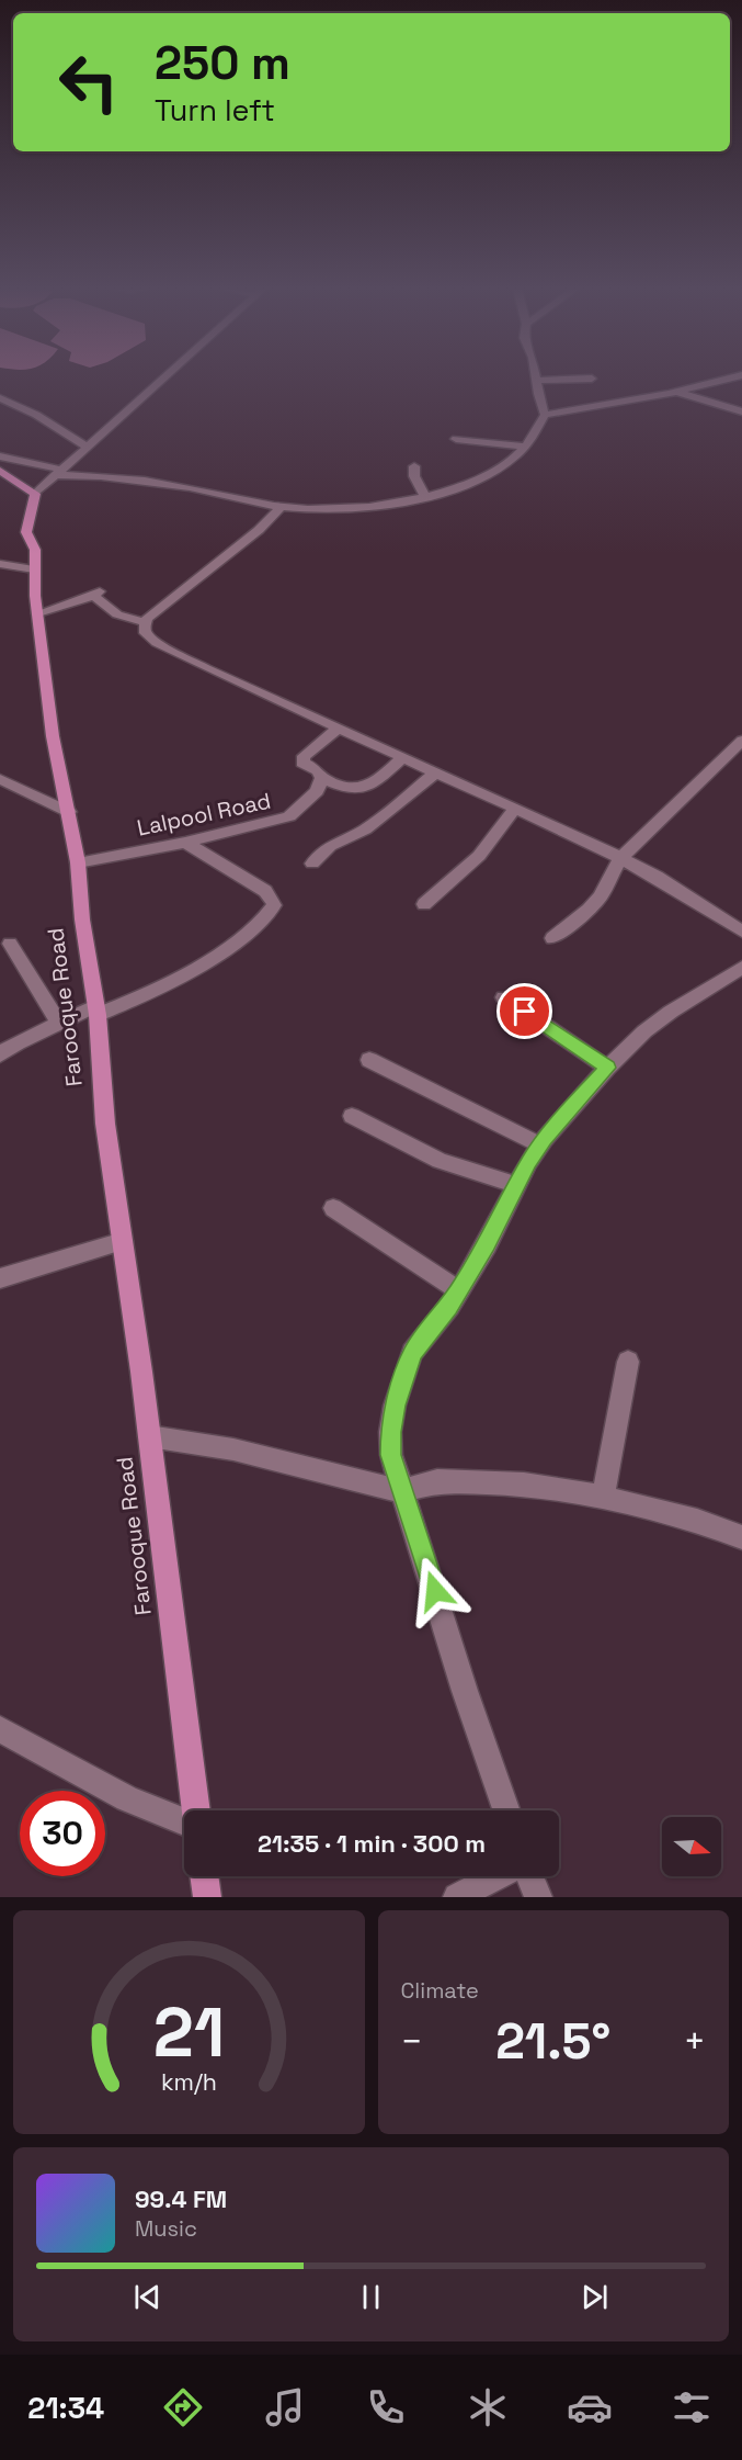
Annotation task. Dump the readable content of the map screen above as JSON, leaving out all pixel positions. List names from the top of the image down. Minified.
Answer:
{"streets":{"main road":["Farooque Road"],"street":["Lalpool Road"]},"crossings":[["Lalpool Road","Farooque Road"]],"north":"right","page":{"turn":["250 m","Turn left"],"limit":"30","trip":"21:35 · 1 min · 300 m","tile":"Climate","heat":["−","21.5°","+"],"song":["99.4 FM","Music"],"tabs":"21:34","gauge":["21","km/h"]}}
